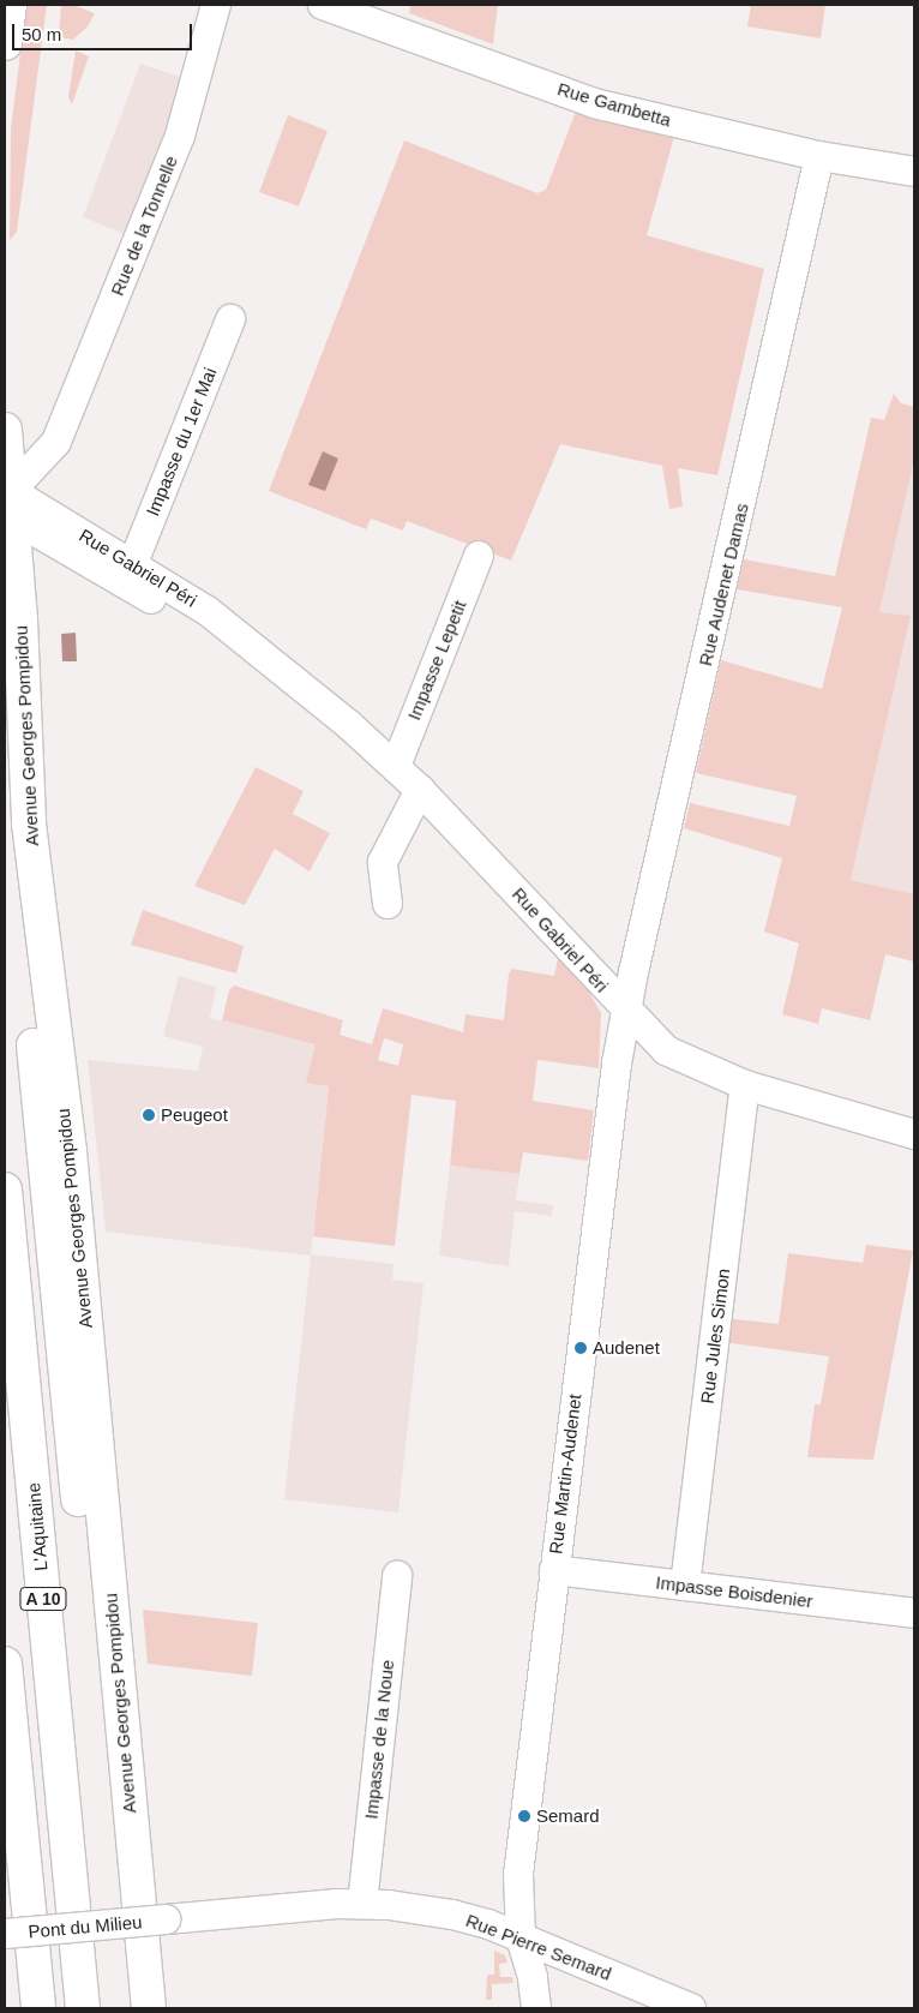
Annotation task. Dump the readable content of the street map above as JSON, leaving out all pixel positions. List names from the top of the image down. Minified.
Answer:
{"streets":{"main road":["Avenue Georges Pompidou","L'Aquitaine","A 10"],"street":["Rue Gambetta","Rue de la Tonnelle","Impasse du 1er Mai","Rue Gabriel Péri","Rue Audenet Damas","Impasse Lepetit","Rue Jules Simon","Rue Martin-Audenet","Impasse Boisdenier","Impasse de la Noue","Pont du Milieu","Rue Pierre Semard"]},"crossings":[["Rue Gambetta","Rue Audenet Damas"],["Rue de la Tonnelle","Rue Gabriel Péri"],["Rue de la Tonnelle","Avenue Georges Pompidou"],["Impasse du 1er Mai","Rue Gabriel Péri"],["Rue Gabriel Péri","Rue Audenet Damas"],["Rue Gabriel Péri","Impasse Lepetit"],["Rue Gabriel Péri","Avenue Georges Pompidou"],["Rue Gabriel Péri","Rue Jules Simon"],["Rue Gabriel Péri","Rue Martin-Audenet"],["Rue Audenet Damas","Rue Martin-Audenet"],["Rue Jules Simon","Impasse Boisdenier"],["Rue Martin-Audenet","Impasse Boisdenier"],["Rue Martin-Audenet","Rue Pierre Semard"],["Impasse de la Noue","Rue Pierre Semard"],["Pont du Milieu","Rue Pierre Semard"]],"places":["Peugeot","Audenet","Semard"],"scale_bar":"50 m"}
